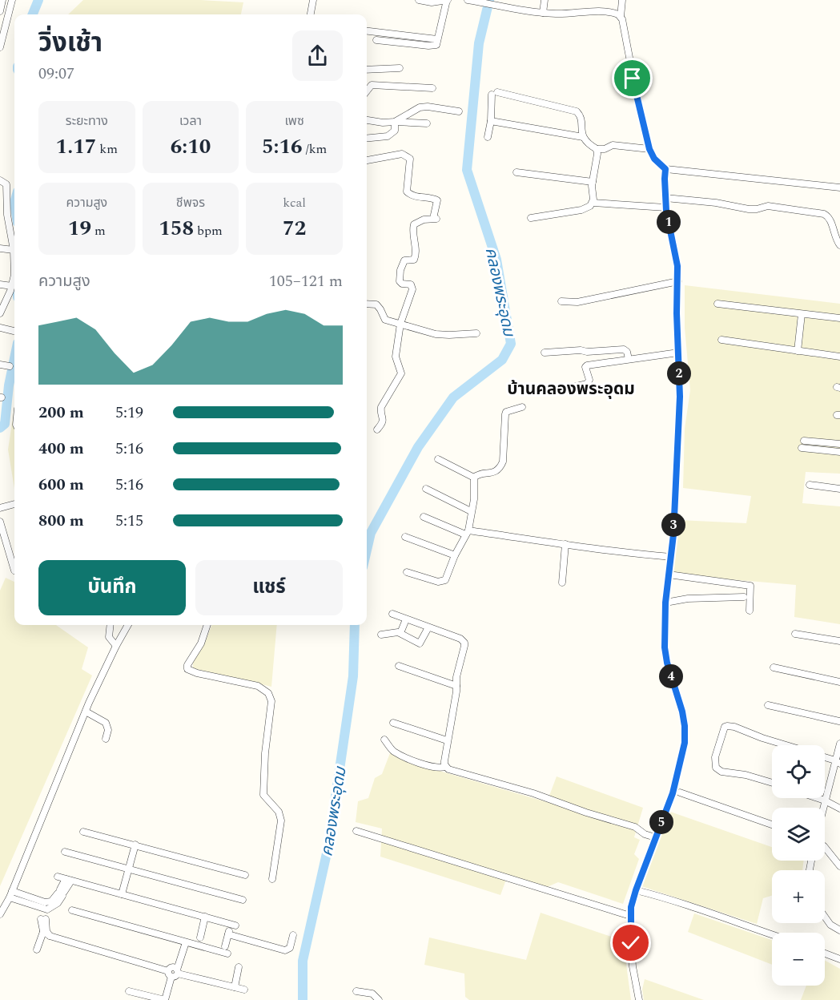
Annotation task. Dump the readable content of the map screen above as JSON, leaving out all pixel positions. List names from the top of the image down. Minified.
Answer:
{"districts":["บ้านคลองพระอุดม"],"water":["คลองพระอุดม"],"page":{"heading":["วิ่งเช้า","09:07"],"stats":[["ระยะทาง","1.17 km"],["เวลา","6:10"],["เพซ","5:16 /km"],["ความสูง","19 m"],["ชีพจร","158 bpm"],["kcal","72"]],"pins":["1","2","3","4","5"],"chart":["ความสูง","105–121 m"],"list":[{"name":"200 m","note":"5:19"},{"name":"400 m","note":"5:16"},{"name":"600 m","note":"5:16"},{"name":"800 m","note":"5:15"}],"buttons":["บันทึก","แชร์"],"map_buttons":["+","−"]}}
